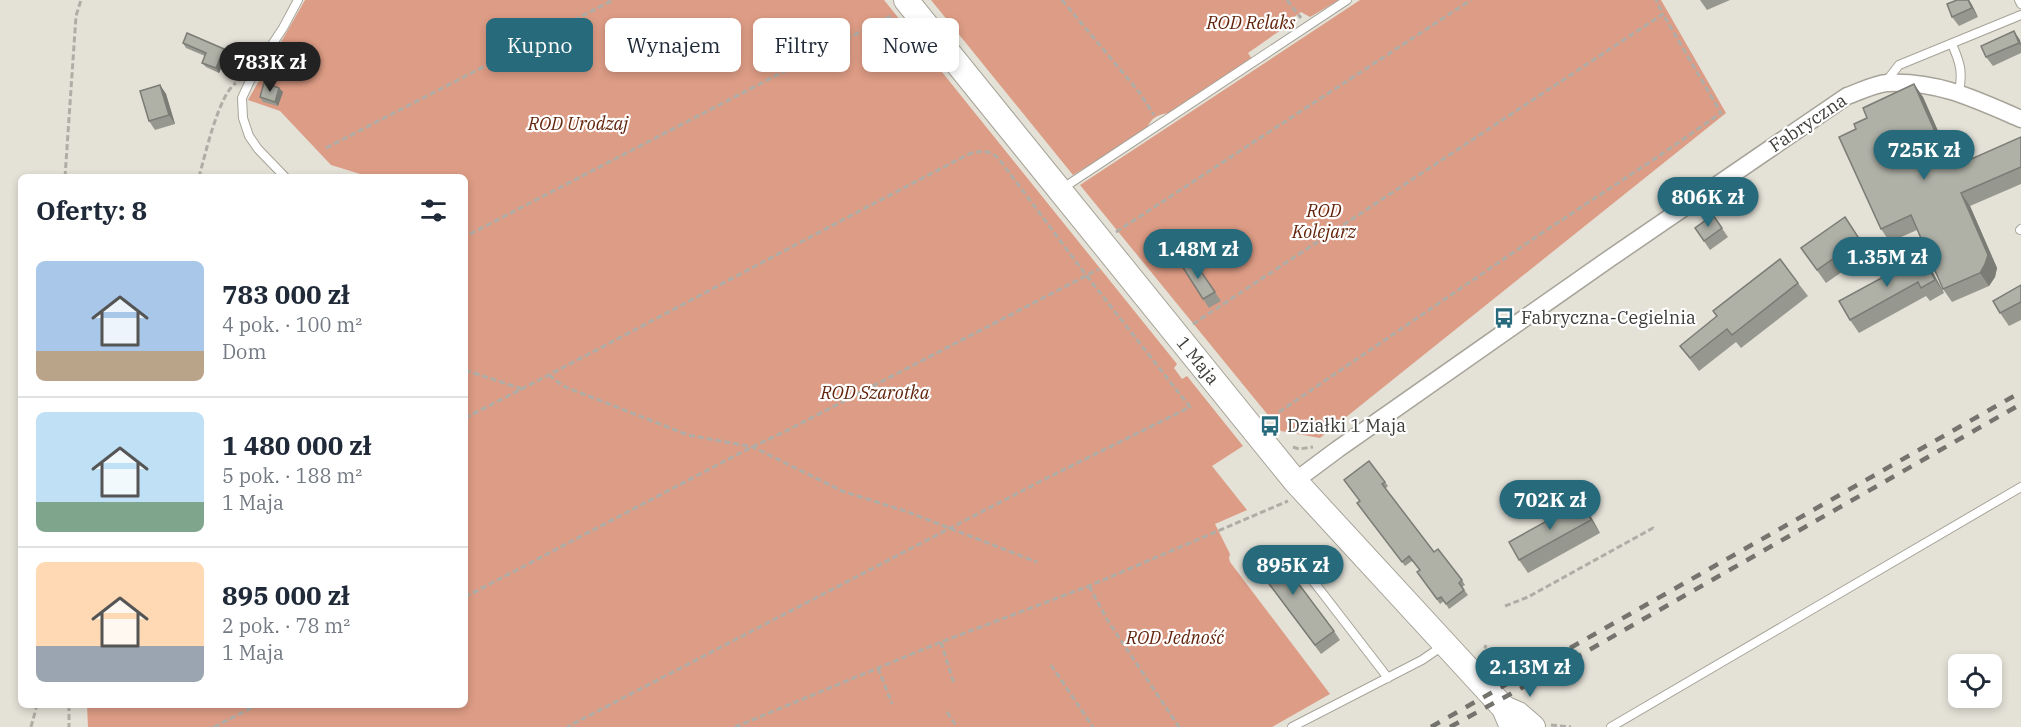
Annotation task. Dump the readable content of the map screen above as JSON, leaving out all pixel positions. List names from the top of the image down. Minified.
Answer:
{"streets":{"street":["Fabryczna","1 Maja"]},"crossings":[["Fabryczna","1 Maja"]],"parks":["ROD Relaks","ROD Urodzaj","ROD Kolejarz","ROD Szarotka","ROD Jedność"],"places":{"bus stop":["Fabryczna-Cegielnia","Działki 1 Maja"]},"page":{"chip":["Kupno","Wynajem","Filtry","Nowe"],"price":["783K zł","725K zł","806K zł","1.48M zł","1.35M zł","702K zł","895K zł","2.13M zł"],"heading":"Oferty: 8","list":[{"name":"783 000 zł","note":"4 pok. · 100 m² · Dom"},{"name":"1 480 000 zł","note":"5 pok. · 188 m² · 1 Maja"},{"name":"895 000 zł","note":"2 pok. · 78 m² · 1 Maja"}]}}
